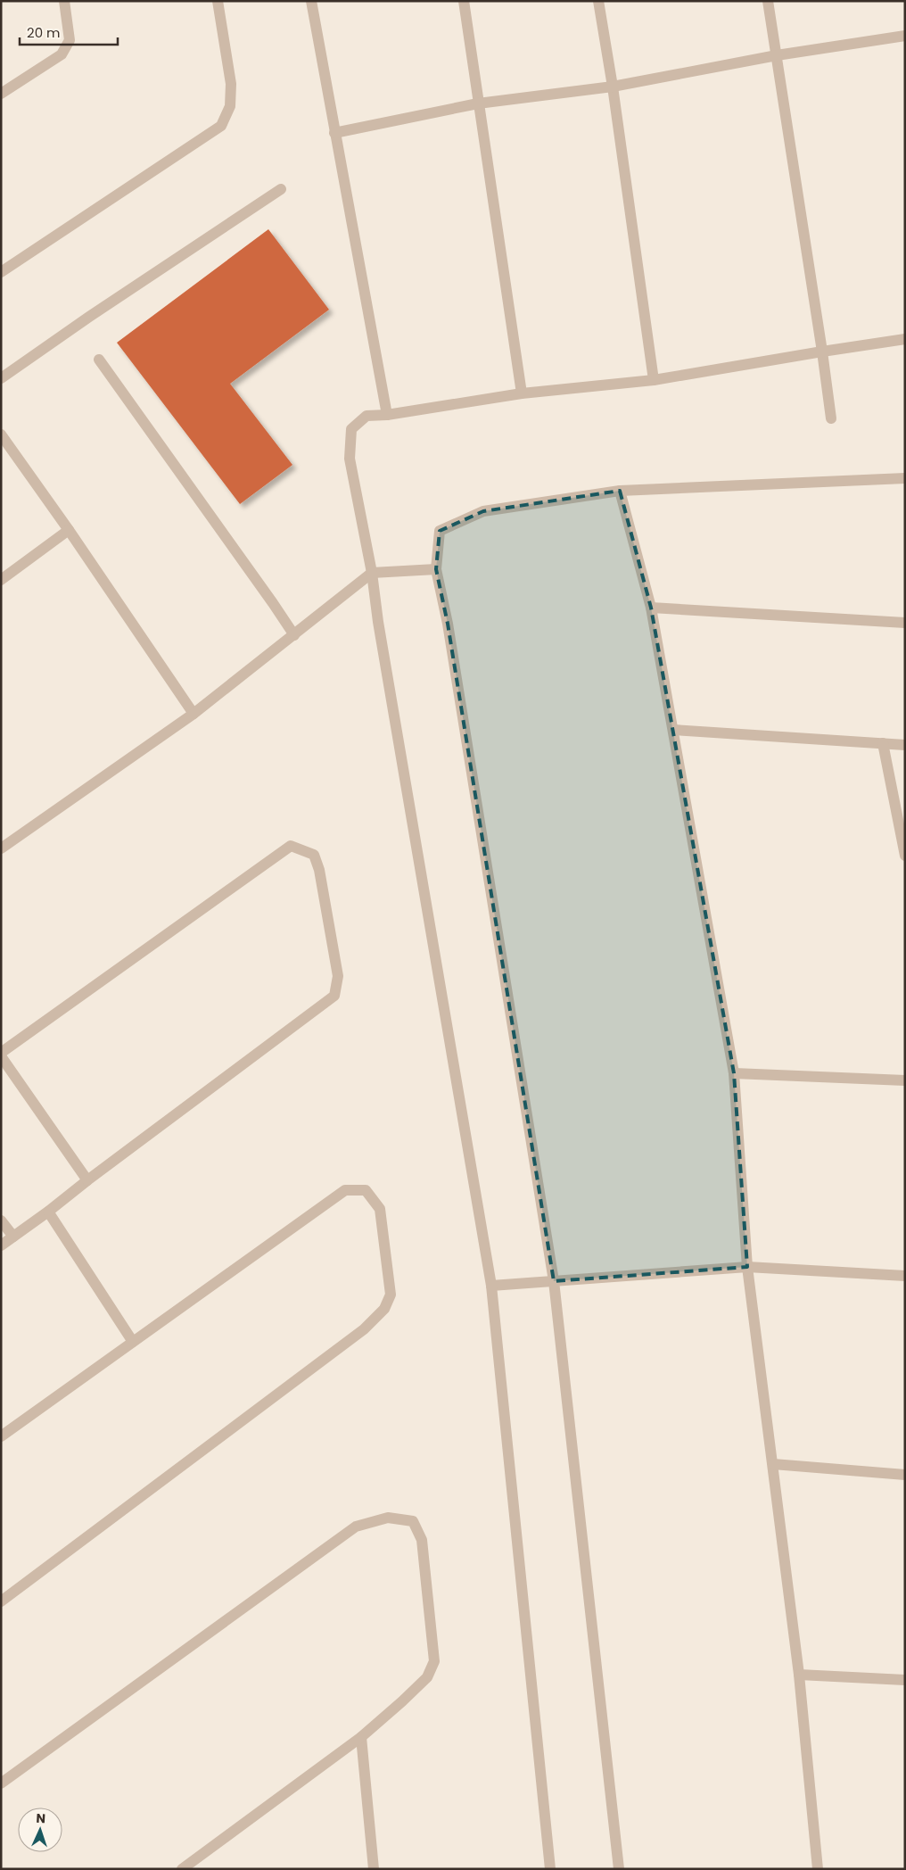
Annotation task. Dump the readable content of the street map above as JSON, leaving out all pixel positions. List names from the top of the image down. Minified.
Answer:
{"scale_bar":"20 m","north":"top"}
